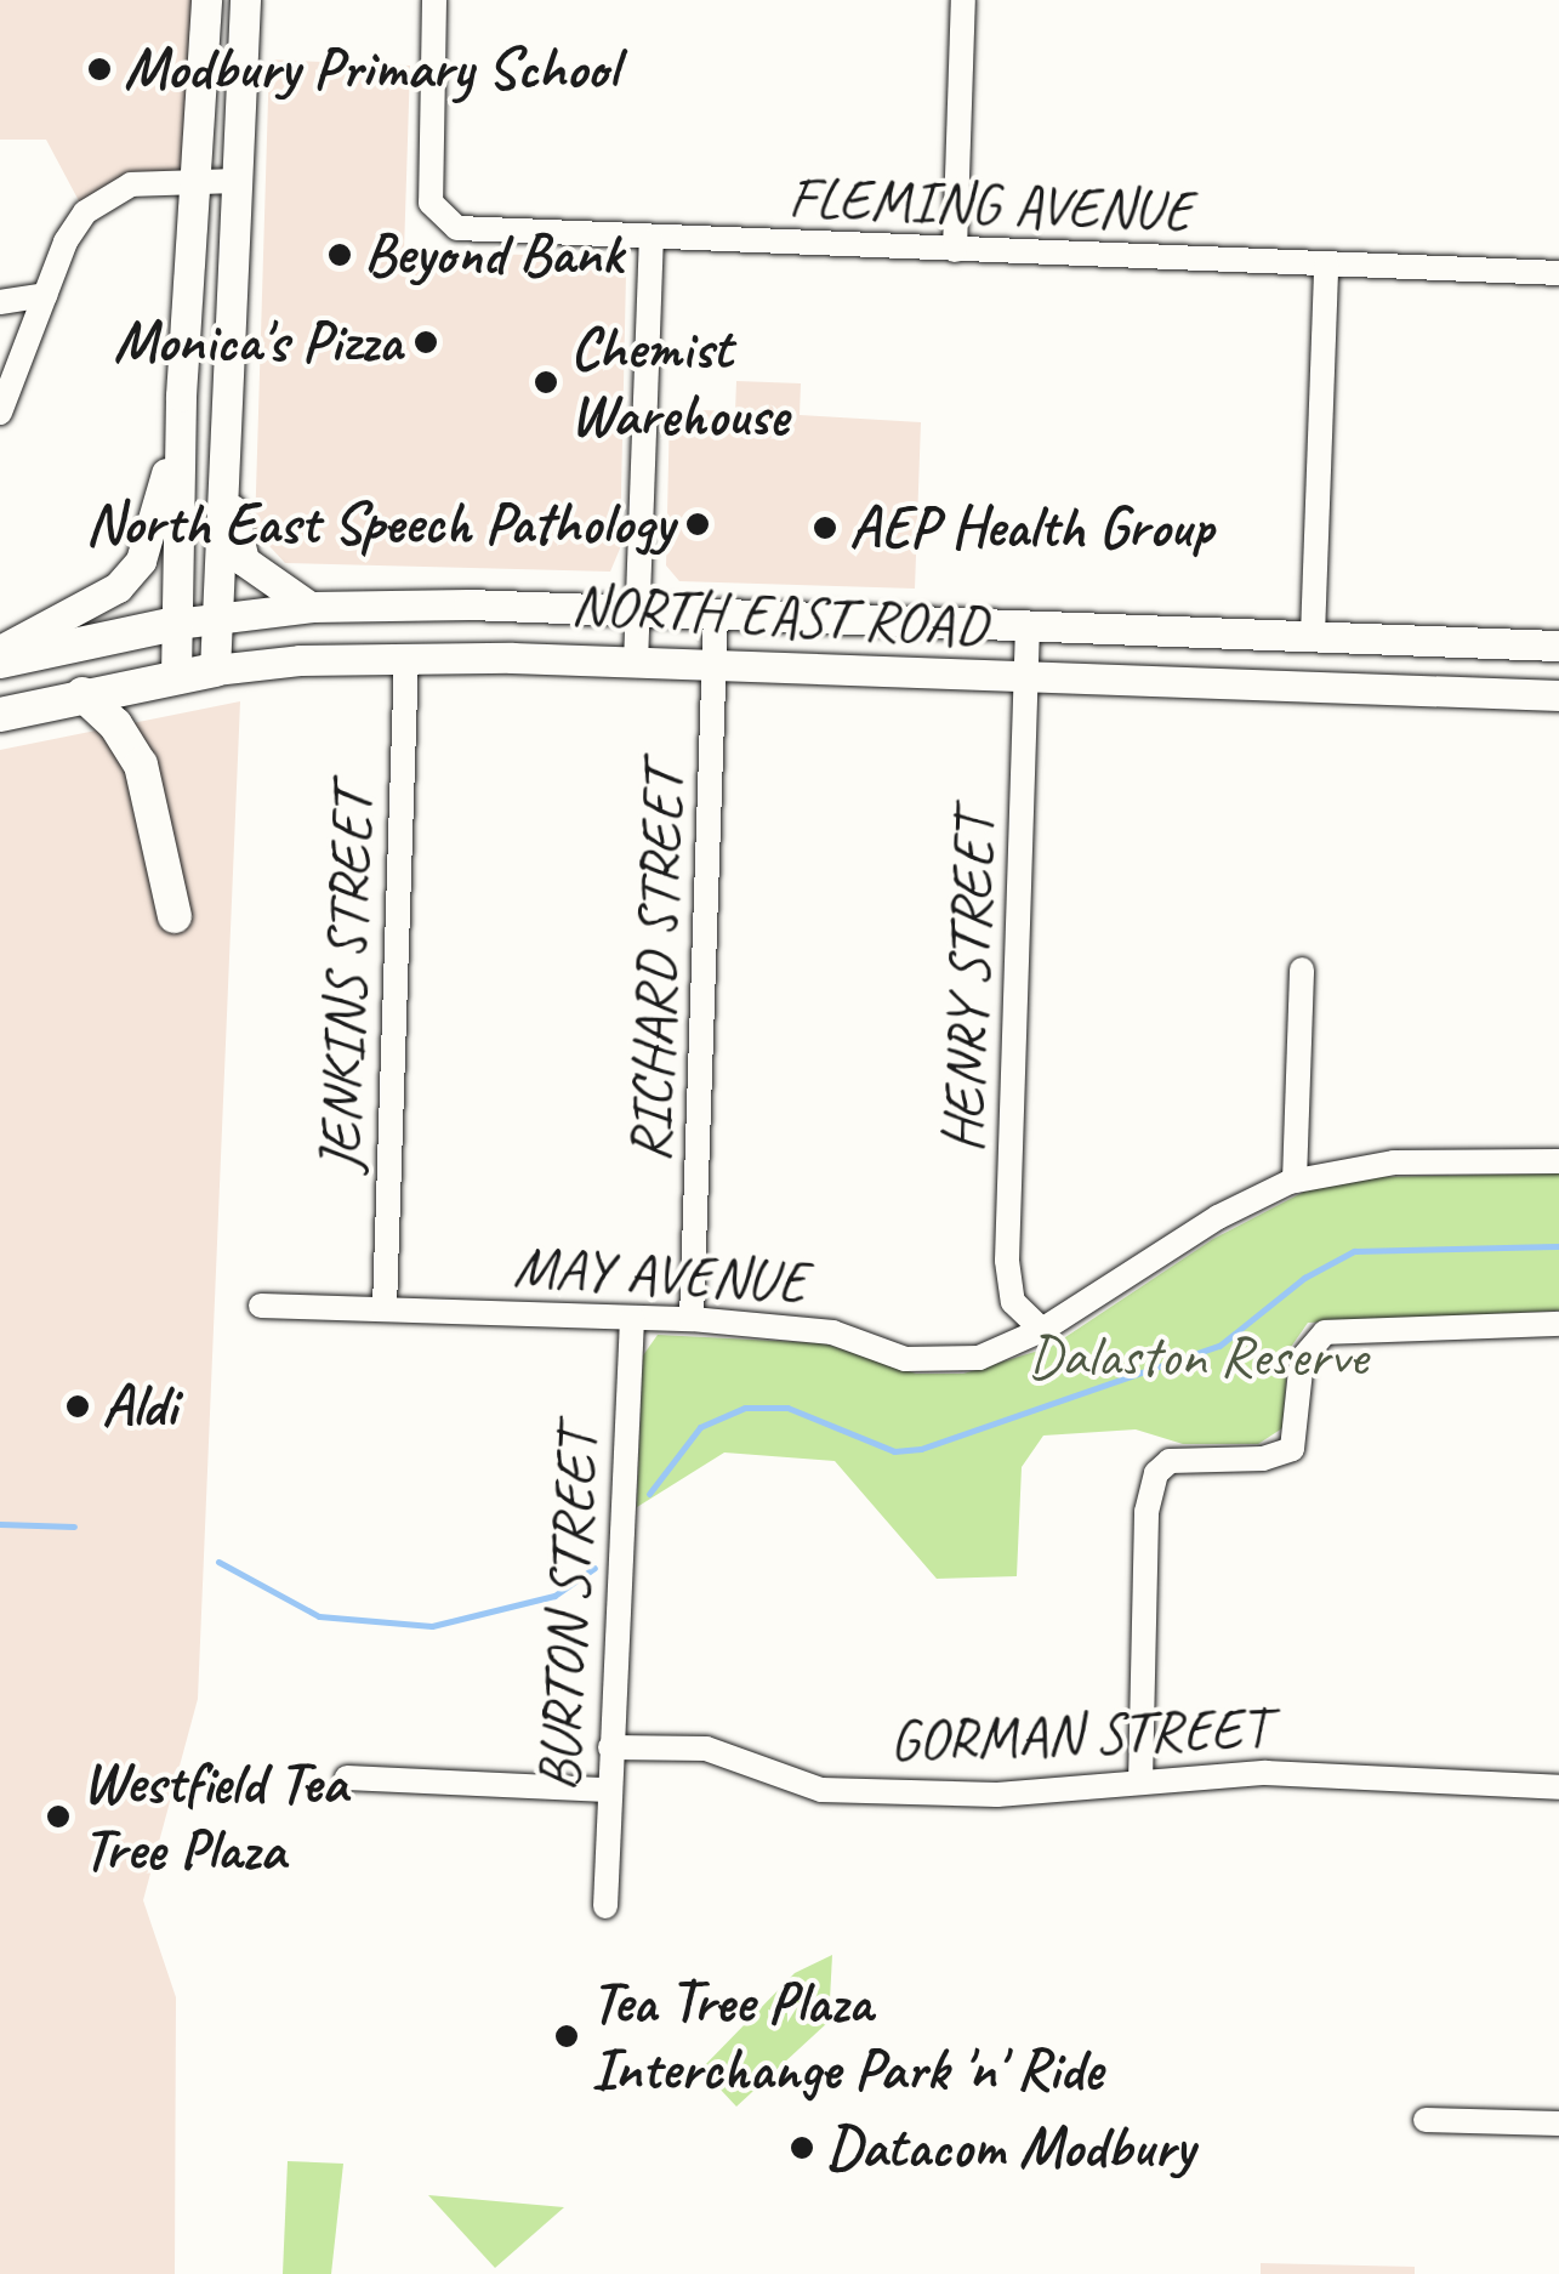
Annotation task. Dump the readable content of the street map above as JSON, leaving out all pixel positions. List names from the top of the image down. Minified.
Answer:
{"streets":{"highway":["NORTH EAST ROAD"],"street":["FLEMING AVENUE","RICHARD STREET","JENKINS STREET","HENRY STREET","MAY AVENUE","BURTON STREET","GORMAN STREET"]},"crossings":[["NORTH EAST ROAD","RICHARD STREET"],["NORTH EAST ROAD","JENKINS STREET"],["NORTH EAST ROAD","HENRY STREET"],["RICHARD STREET","MAY AVENUE"],["JENKINS STREET","MAY AVENUE"],["HENRY STREET","MAY AVENUE"],["MAY AVENUE","BURTON STREET"],["BURTON STREET","GORMAN STREET"]],"parks":["Dalaston Reserve"],"places":["Modbury Primary School","Beyond Bank","Monica's Pizza","Chemist Warehouse","North East Speech Pathology","AEP Health Group","Aldi","Westfield Tea Tree Plaza","Tea Tree Plaza Interchange Park 'n' Ride","Datacom Modbury"]}
